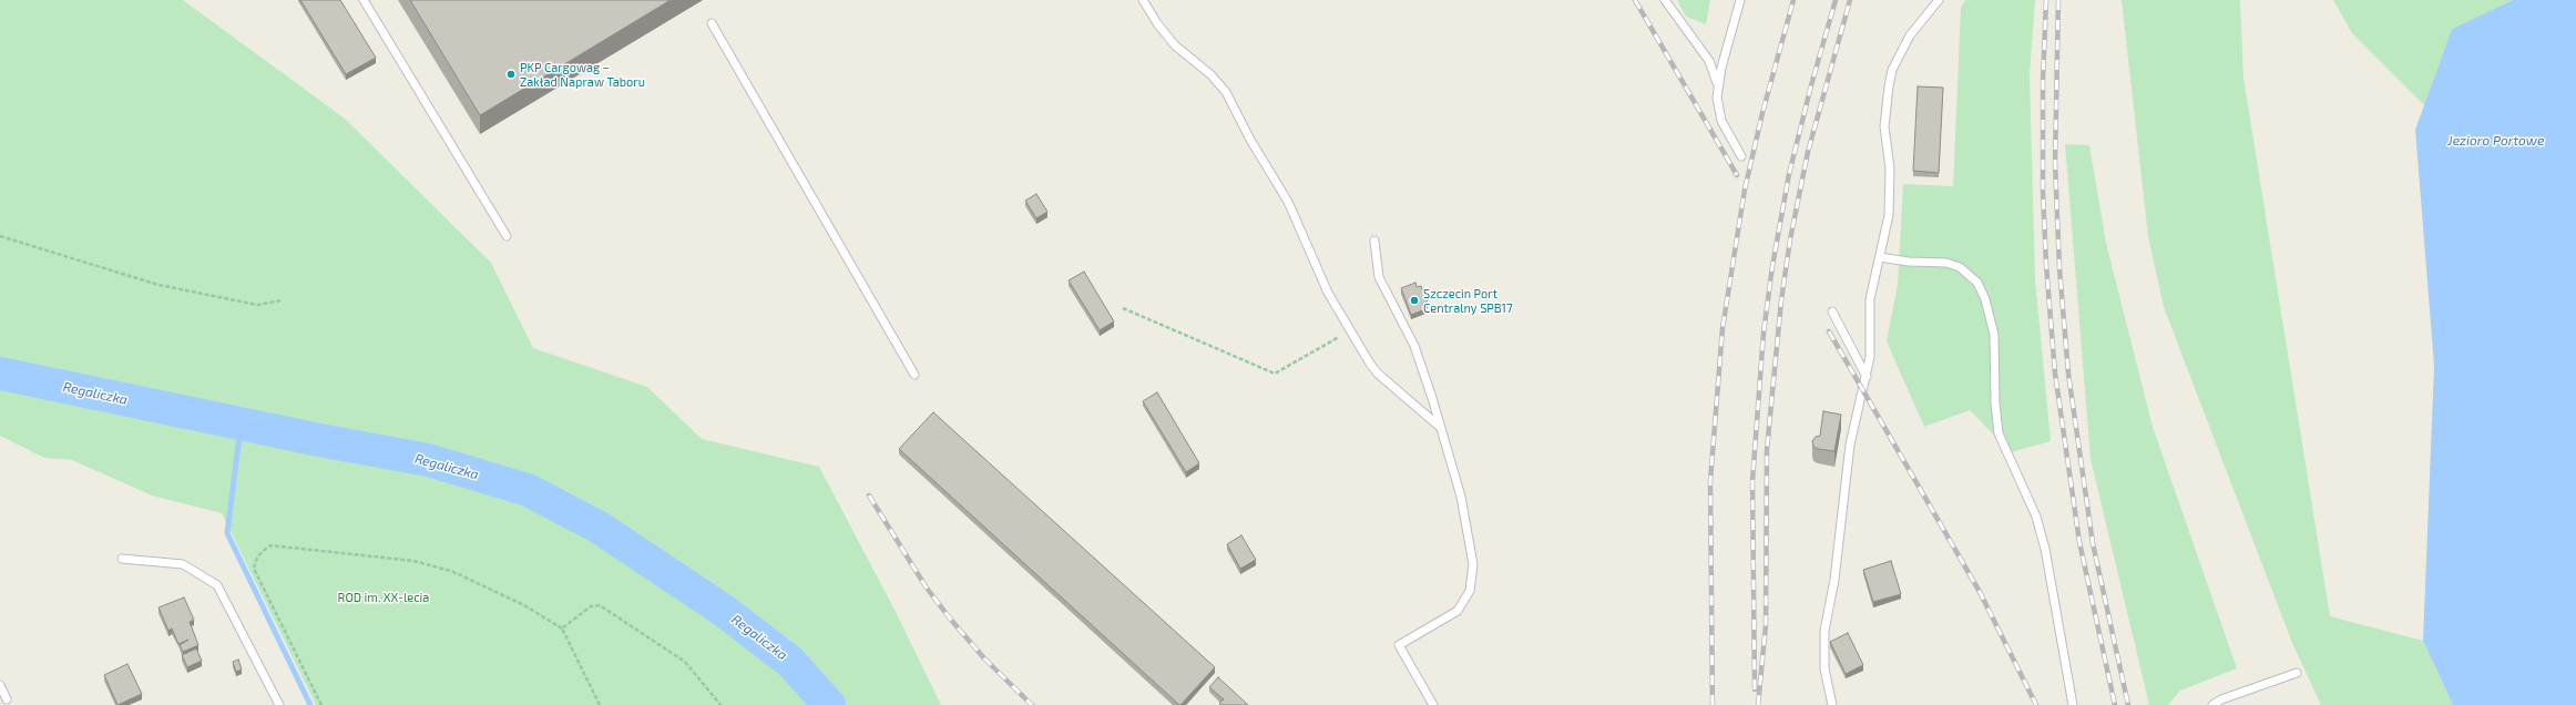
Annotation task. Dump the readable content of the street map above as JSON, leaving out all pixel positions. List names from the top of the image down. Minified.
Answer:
{"water":["Jezioro Portowe","Regaliczka"],"parks":["ROD im. XX-lecia"],"places":["PKP Cargowag – Zakład Napraw Taboru","Szczecin Port Centralny SPB17"]}
